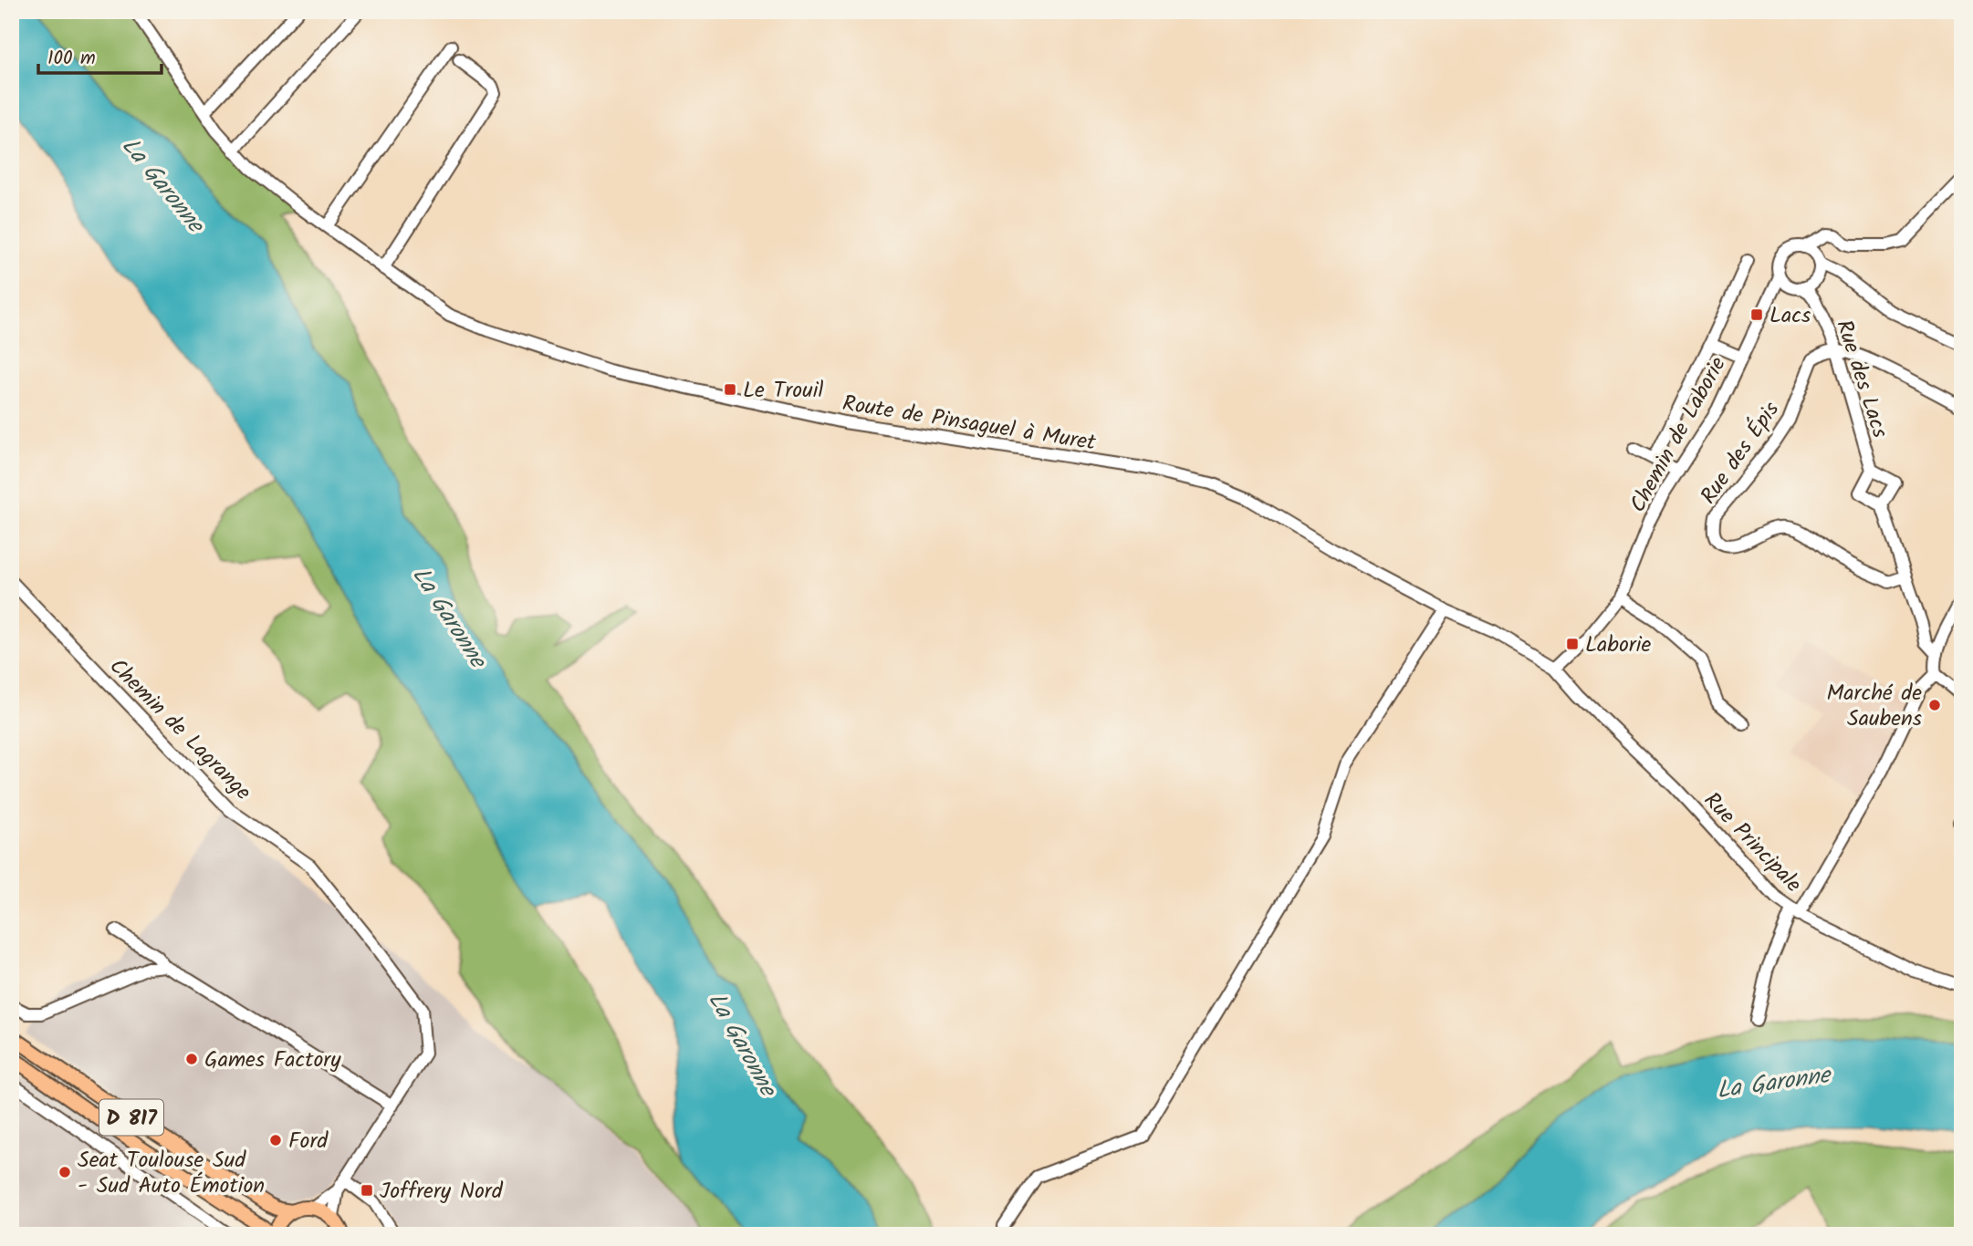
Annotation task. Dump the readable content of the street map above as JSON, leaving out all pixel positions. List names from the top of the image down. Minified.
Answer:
{"streets":{"main road":["D 817"],"street":["Rue des Lacs","Route de Pinsaguel à Muret","Chemin de Laborie","Rue des Épis","Chemin de Lagrange","Rue Principale"]},"crossings":[["Rue des Lacs","Chemin de Laborie"],["Rue des Lacs","Rue des Épis"],["Route de Pinsaguel à Muret","Chemin de Laborie"],["Route de Pinsaguel à Muret","Rue Principale"],["Chemin de Laborie","Rue Principale"]],"water":["La Garonne"],"places":{"transit":["Lacs","Le Trouil","Laborie","Joffrery Nord"],"other":["Marché de Saubens","Games Factory","Ford","Seat Toulouse Sud - Sud Auto Émotion"]},"scale_bar":"100 m"}
